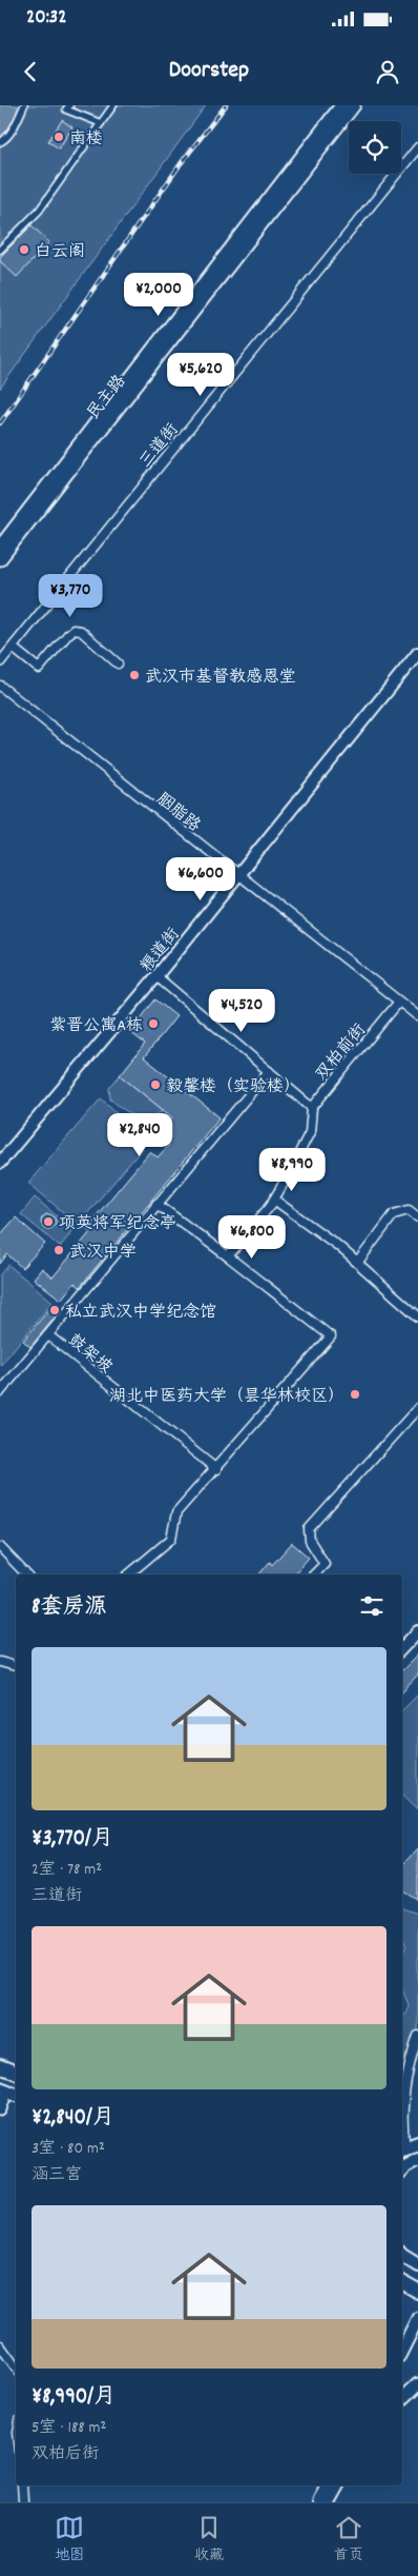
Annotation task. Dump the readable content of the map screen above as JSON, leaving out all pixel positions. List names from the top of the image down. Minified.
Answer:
{"streets":{"main road":["民主路"],"street":["三道街","胭脂路","粮道街","双柏前街","鼓架坡"]},"crossings":[["胭脂路","粮道街"],["胭脂路","双柏前街"]],"places":["南楼","白云阁","武汉市基督教感恩堂","紫晋公寓A栋","毅馨楼（实验楼）","项英将军纪念亭","武汉中学","私立武汉中学纪念馆","湖北中医药大学（昙华林校区）"],"page":{"status":"20:32","header":"Doorstep","price":["¥2,000","¥5,620","¥3,770","¥6,600","¥4,520","¥2,840","¥8,990","¥6,800"],"heading":"8套房源","list":[{"name":"¥3,770/月","note":"2室 · 78 m² · 三道街"},{"name":"¥2,840/月","note":"3室 · 80 m² · 涵三宫"},{"name":"¥8,990/月","note":"5室 · 188 m² · 双柏后街"}],"tabs":["地图","收藏","首页"]}}
